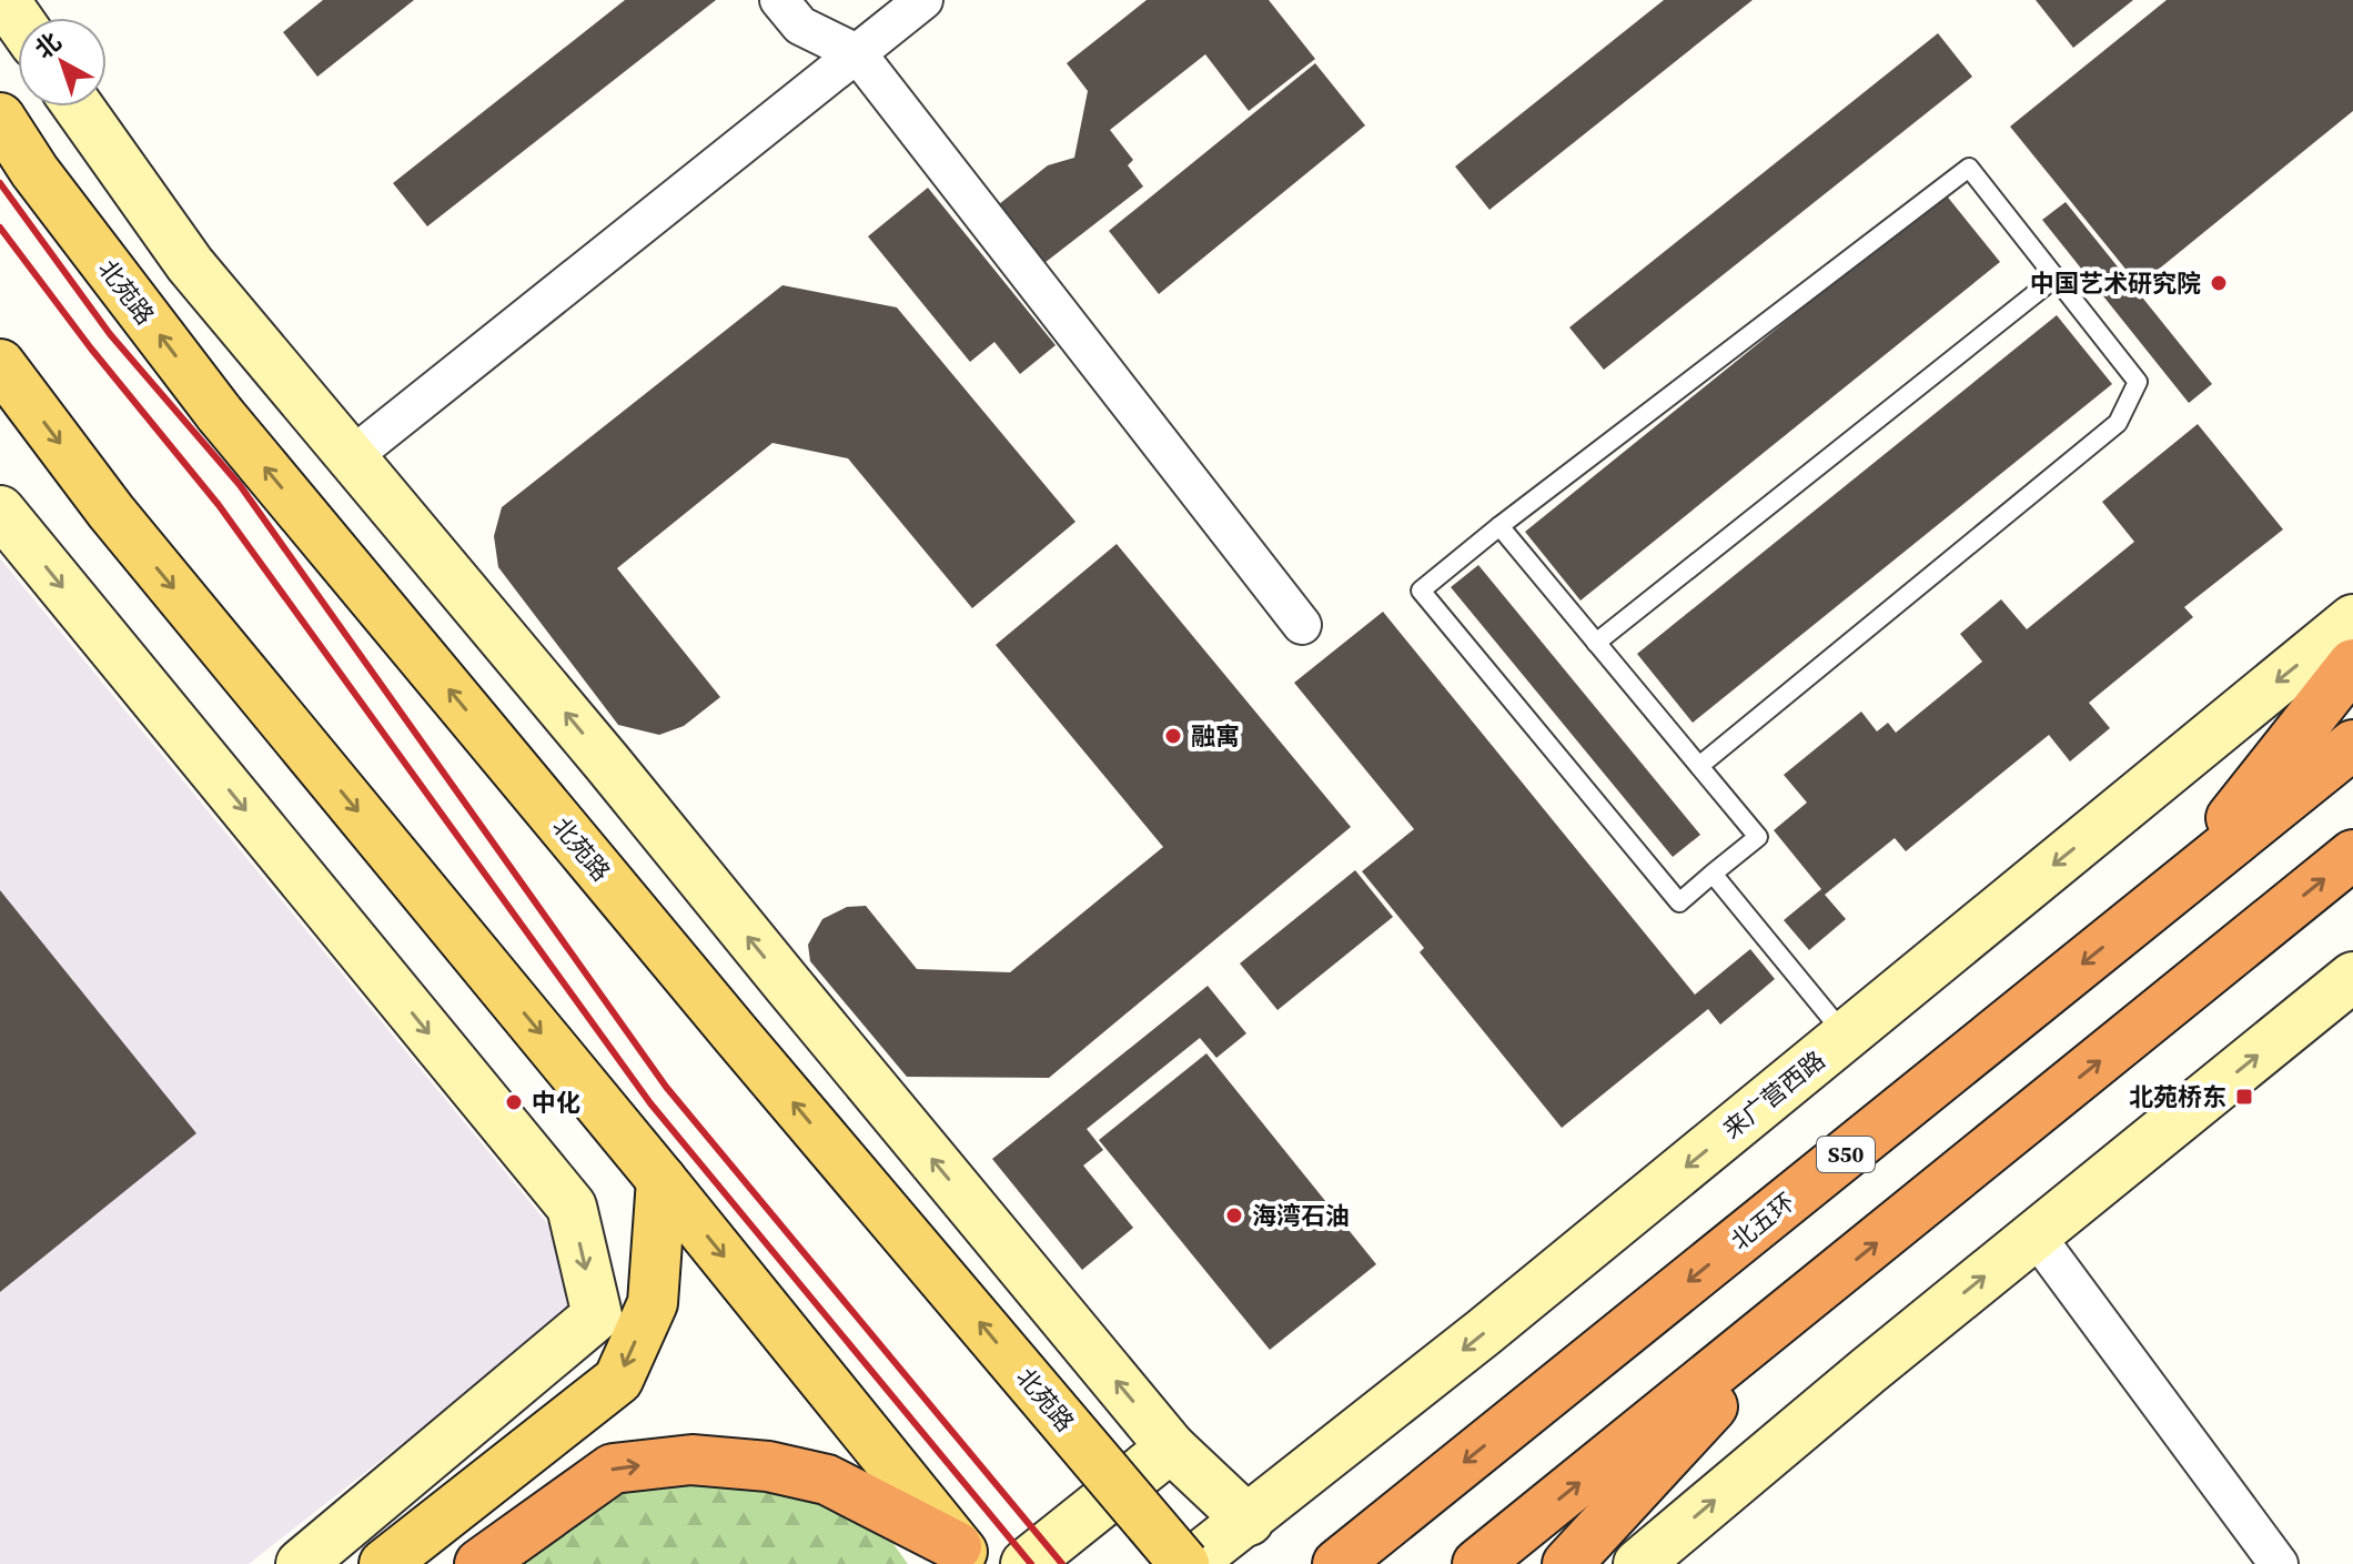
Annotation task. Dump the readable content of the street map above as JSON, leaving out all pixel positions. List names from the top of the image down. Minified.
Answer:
{"streets":{"highway":["S50","北五环"],"main road":["北苑路"],"street":["来广营西路"]},"crossings":[["北苑路","来广营西路"]],"places":{"other":["中国艺术研究院","融寓","中化","海湾石油"],"transit":["北苑桥东"]},"north":"top left"}
